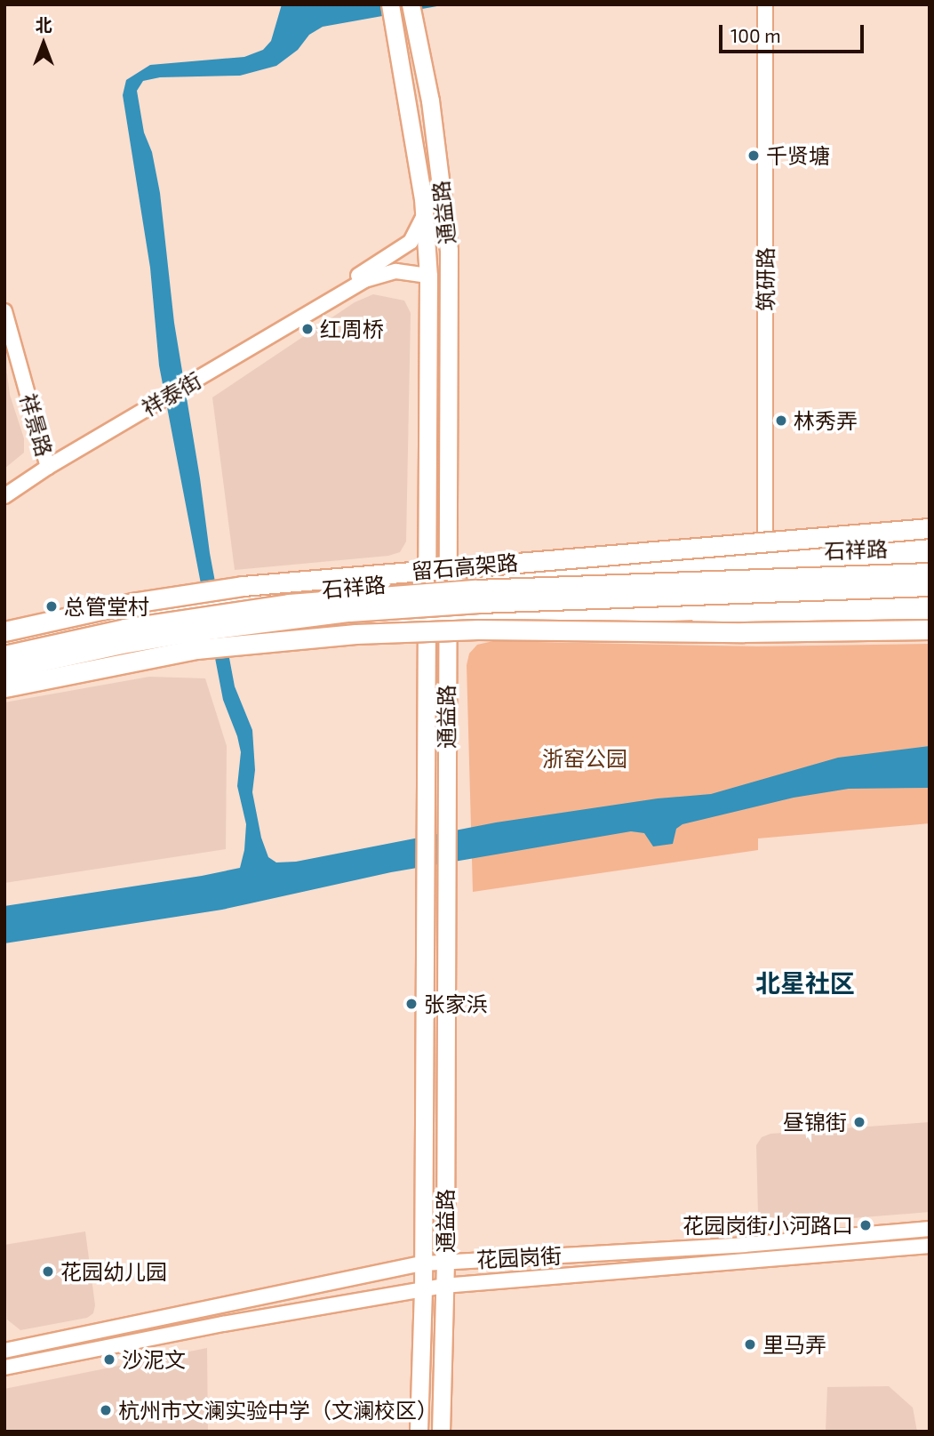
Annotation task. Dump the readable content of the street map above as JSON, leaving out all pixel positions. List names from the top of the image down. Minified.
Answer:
{"streets":{"highway":["留石高架路"],"main road":["通益路","石祥路"],"street":["筑研路","祥泰街","祥景路","花园岗街"]},"crossings":[["通益路","祥泰街"],["通益路","石祥路"],["通益路","花园岗街"],["筑研路","石祥路"],["祥泰街","祥景路"]],"districts":["北星社区"],"parks":["浙窑公园"],"places":["千贤塘","红周桥","林秀弄","总管堂村","张家浜","昼锦街","花园岗街小河路口","花园幼儿园","里马弄","沙泥文","杭州市文澜实验中学（文澜校区）"],"scale_bar":"100 m","north":"top"}
